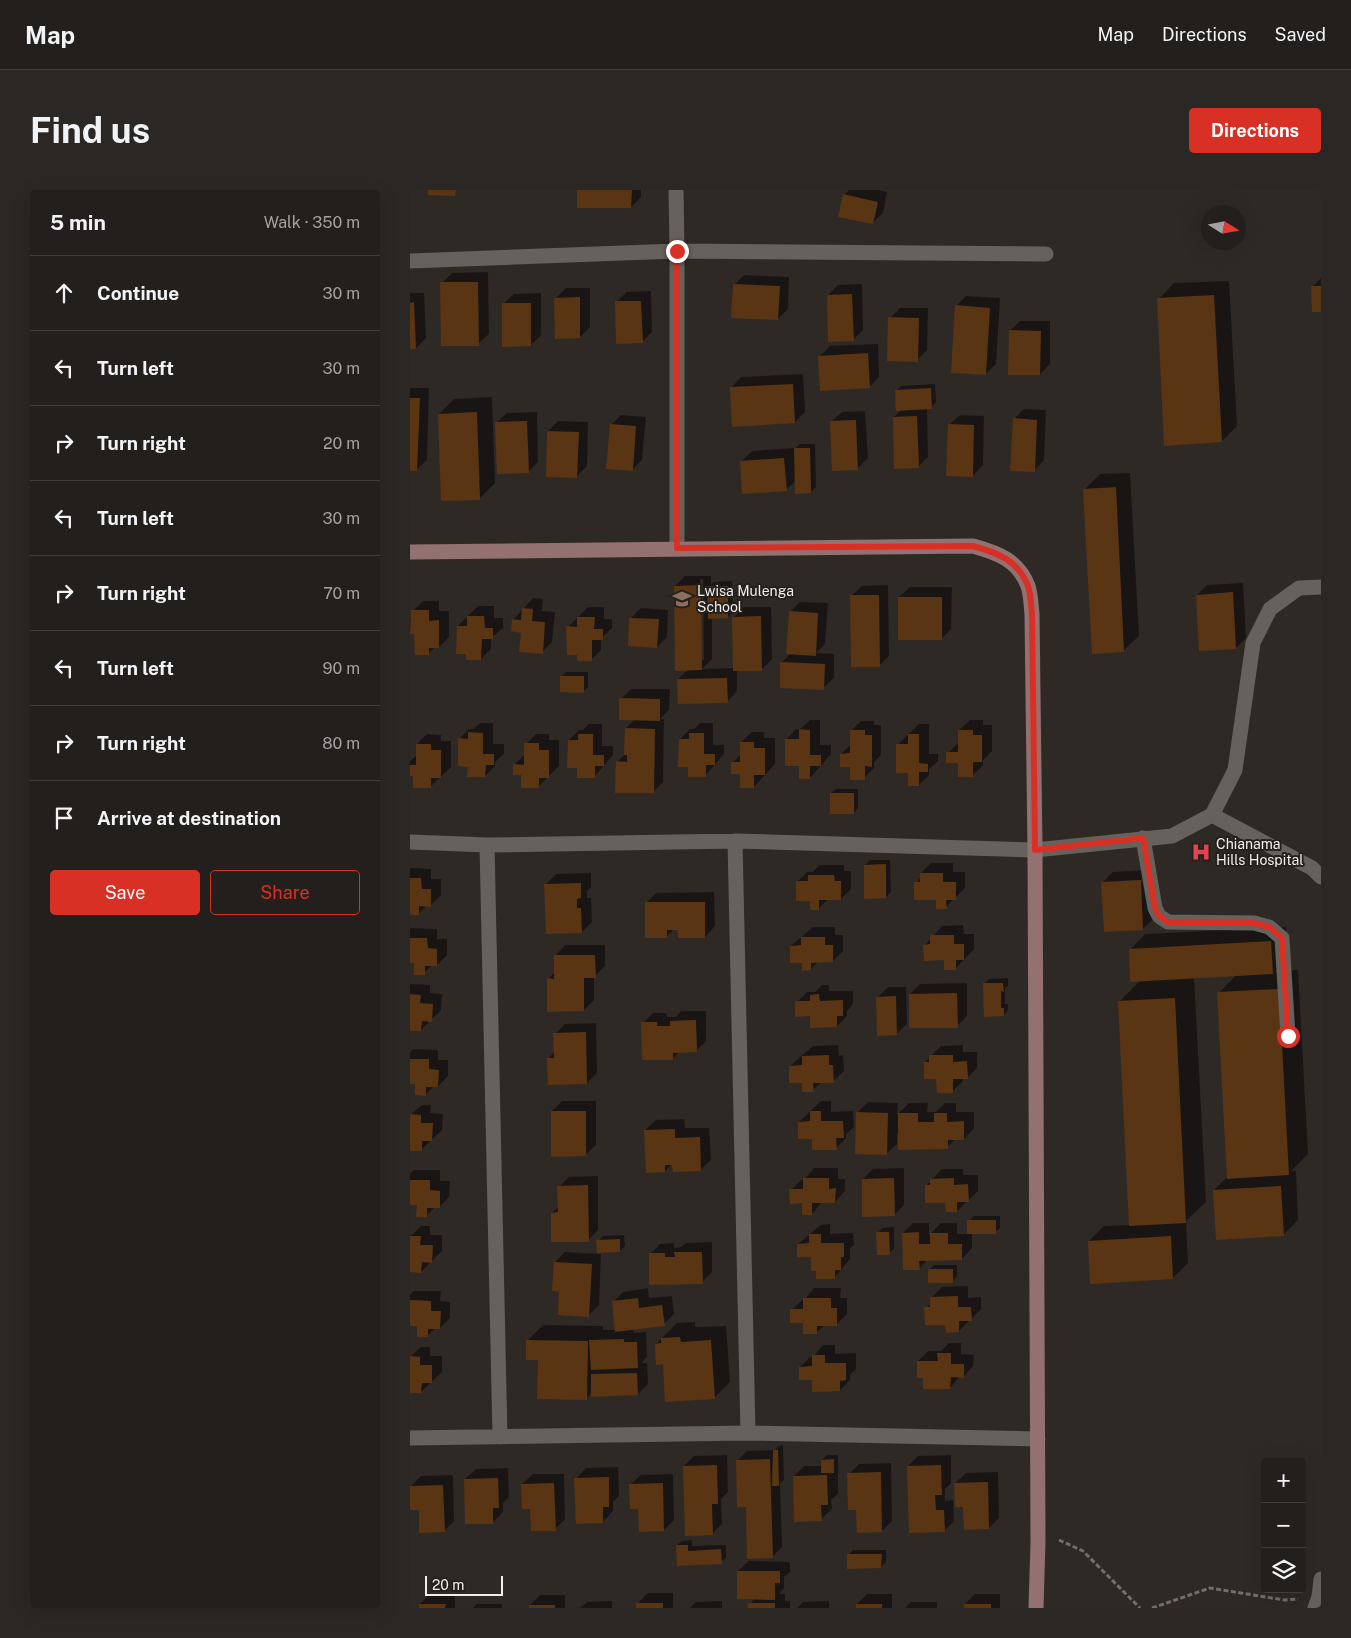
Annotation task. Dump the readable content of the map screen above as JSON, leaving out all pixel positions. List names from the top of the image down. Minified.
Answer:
{"places":{"school or university":["Lwisa Mulenga School"],"hospital":["Chianama Hills Hospital"]},"scale_bar":"20 m","north":"right","page":{"header":"Map","nav":["Map","Directions","Saved"],"buttons":["Directions",["Save","Share"]],"title":"Find us","heading":["5 min","Walk · 350 m"],"list":[["Continue","30 m"],["Turn left","30 m"],["Turn right","20 m"],["Turn left","30 m"],["Turn right","70 m"],["Turn left","90 m"],["Turn right","80 m"],"Arrive at destination"],"map_buttons":["+","−"],"scale":"20 m"}}
